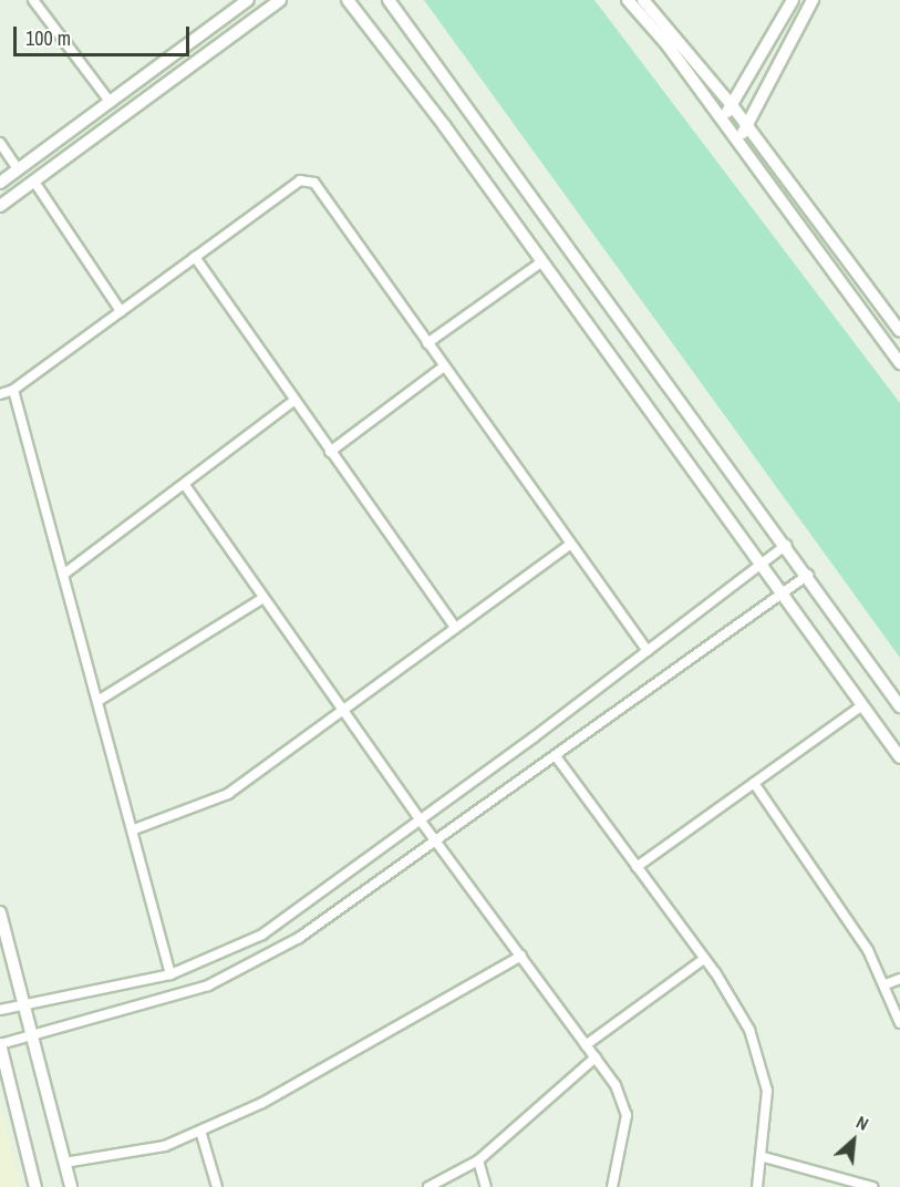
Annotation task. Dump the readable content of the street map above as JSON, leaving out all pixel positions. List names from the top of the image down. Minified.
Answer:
{"scale_bar":"100 m","north":"top right"}
